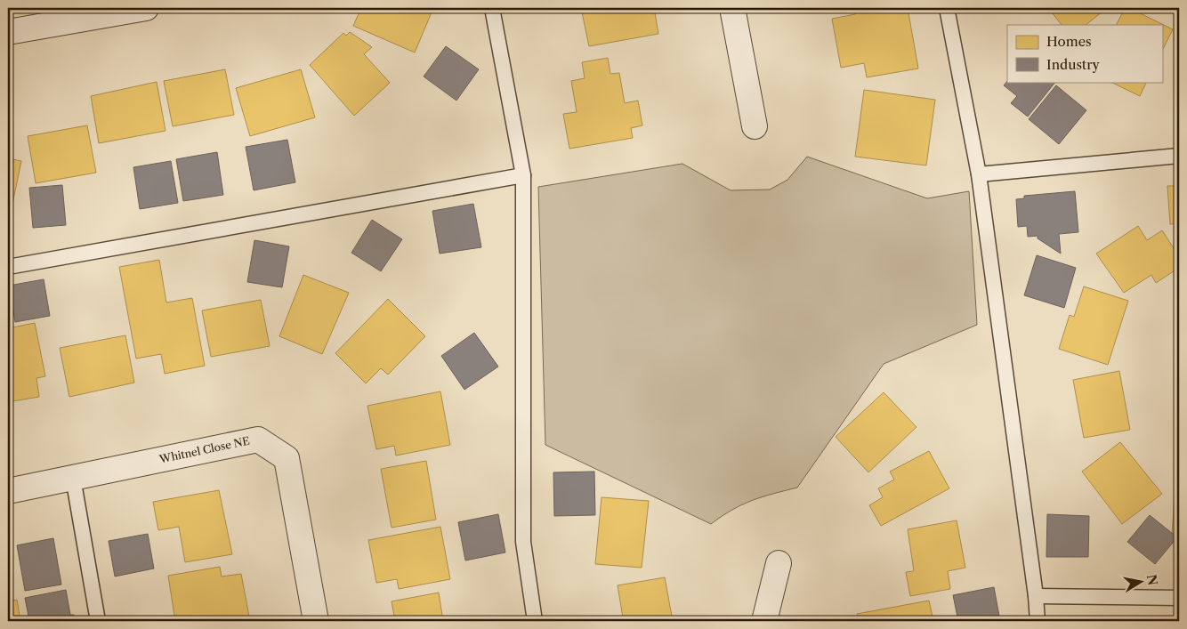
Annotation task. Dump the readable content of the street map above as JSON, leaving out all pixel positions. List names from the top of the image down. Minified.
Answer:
{"streets":{"street":["Whitnel Close NE"]},"legend":["Homes","Industry"],"north":"right"}
